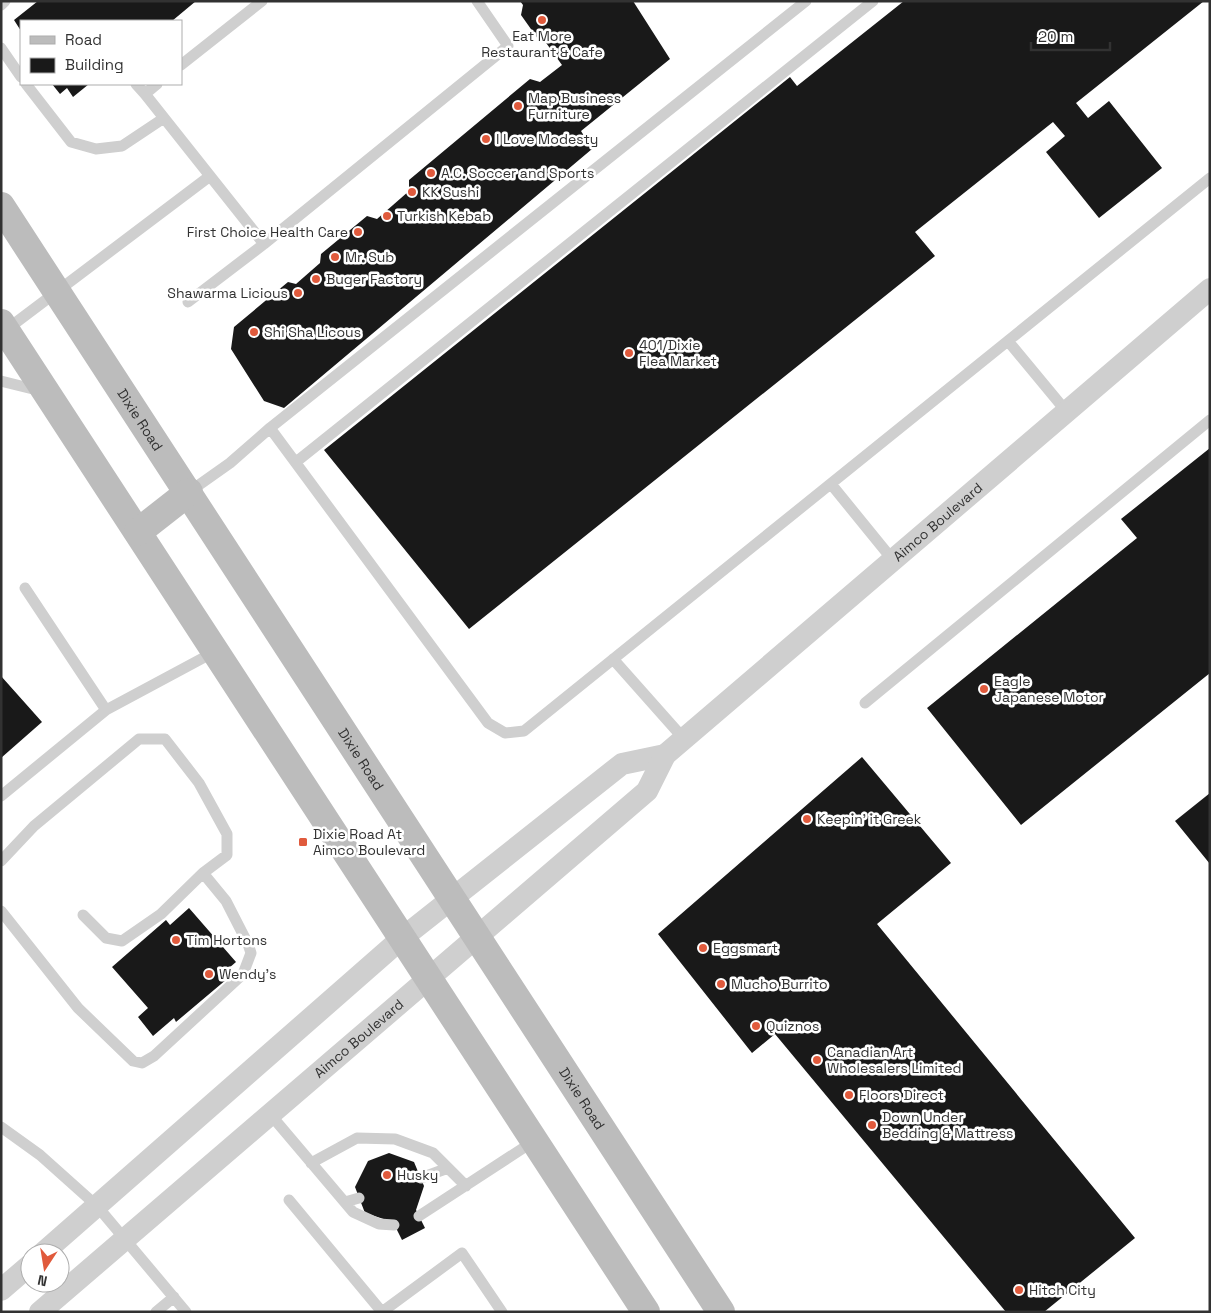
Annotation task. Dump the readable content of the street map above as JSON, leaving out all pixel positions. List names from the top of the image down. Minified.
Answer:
{"streets":{"main road":["Dixie Road"],"street":["Aimco Boulevard"]},"crossings":[["Dixie Road","Aimco Boulevard"]],"places":{"other":["Eat More Restaurant & Cafe","Map Business Furniture","I Love Modesty","A.C. Soccer and Sports","KK Sushi","Turkish Kebab","First Choice Health Care","Mr. Sub","Buger Factory","Shawarma Licious","Shi Sha Licous","401/Dixie Flea Market","Eagle Japanese Motor","Keepin' it Greek","Tim Hortons","Eggsmart","Wendy's","Mucho Burrito","Quiznos","Canadian Art Wholesalers Limited","Floors Direct","Down Under Bedding & Mattress","Husky","Hitch City"],"transit":["Dixie Road At Aimco Boulevard"]},"legend":["Road","Building"],"scale_bar":"20 m","north":"bottom"}
